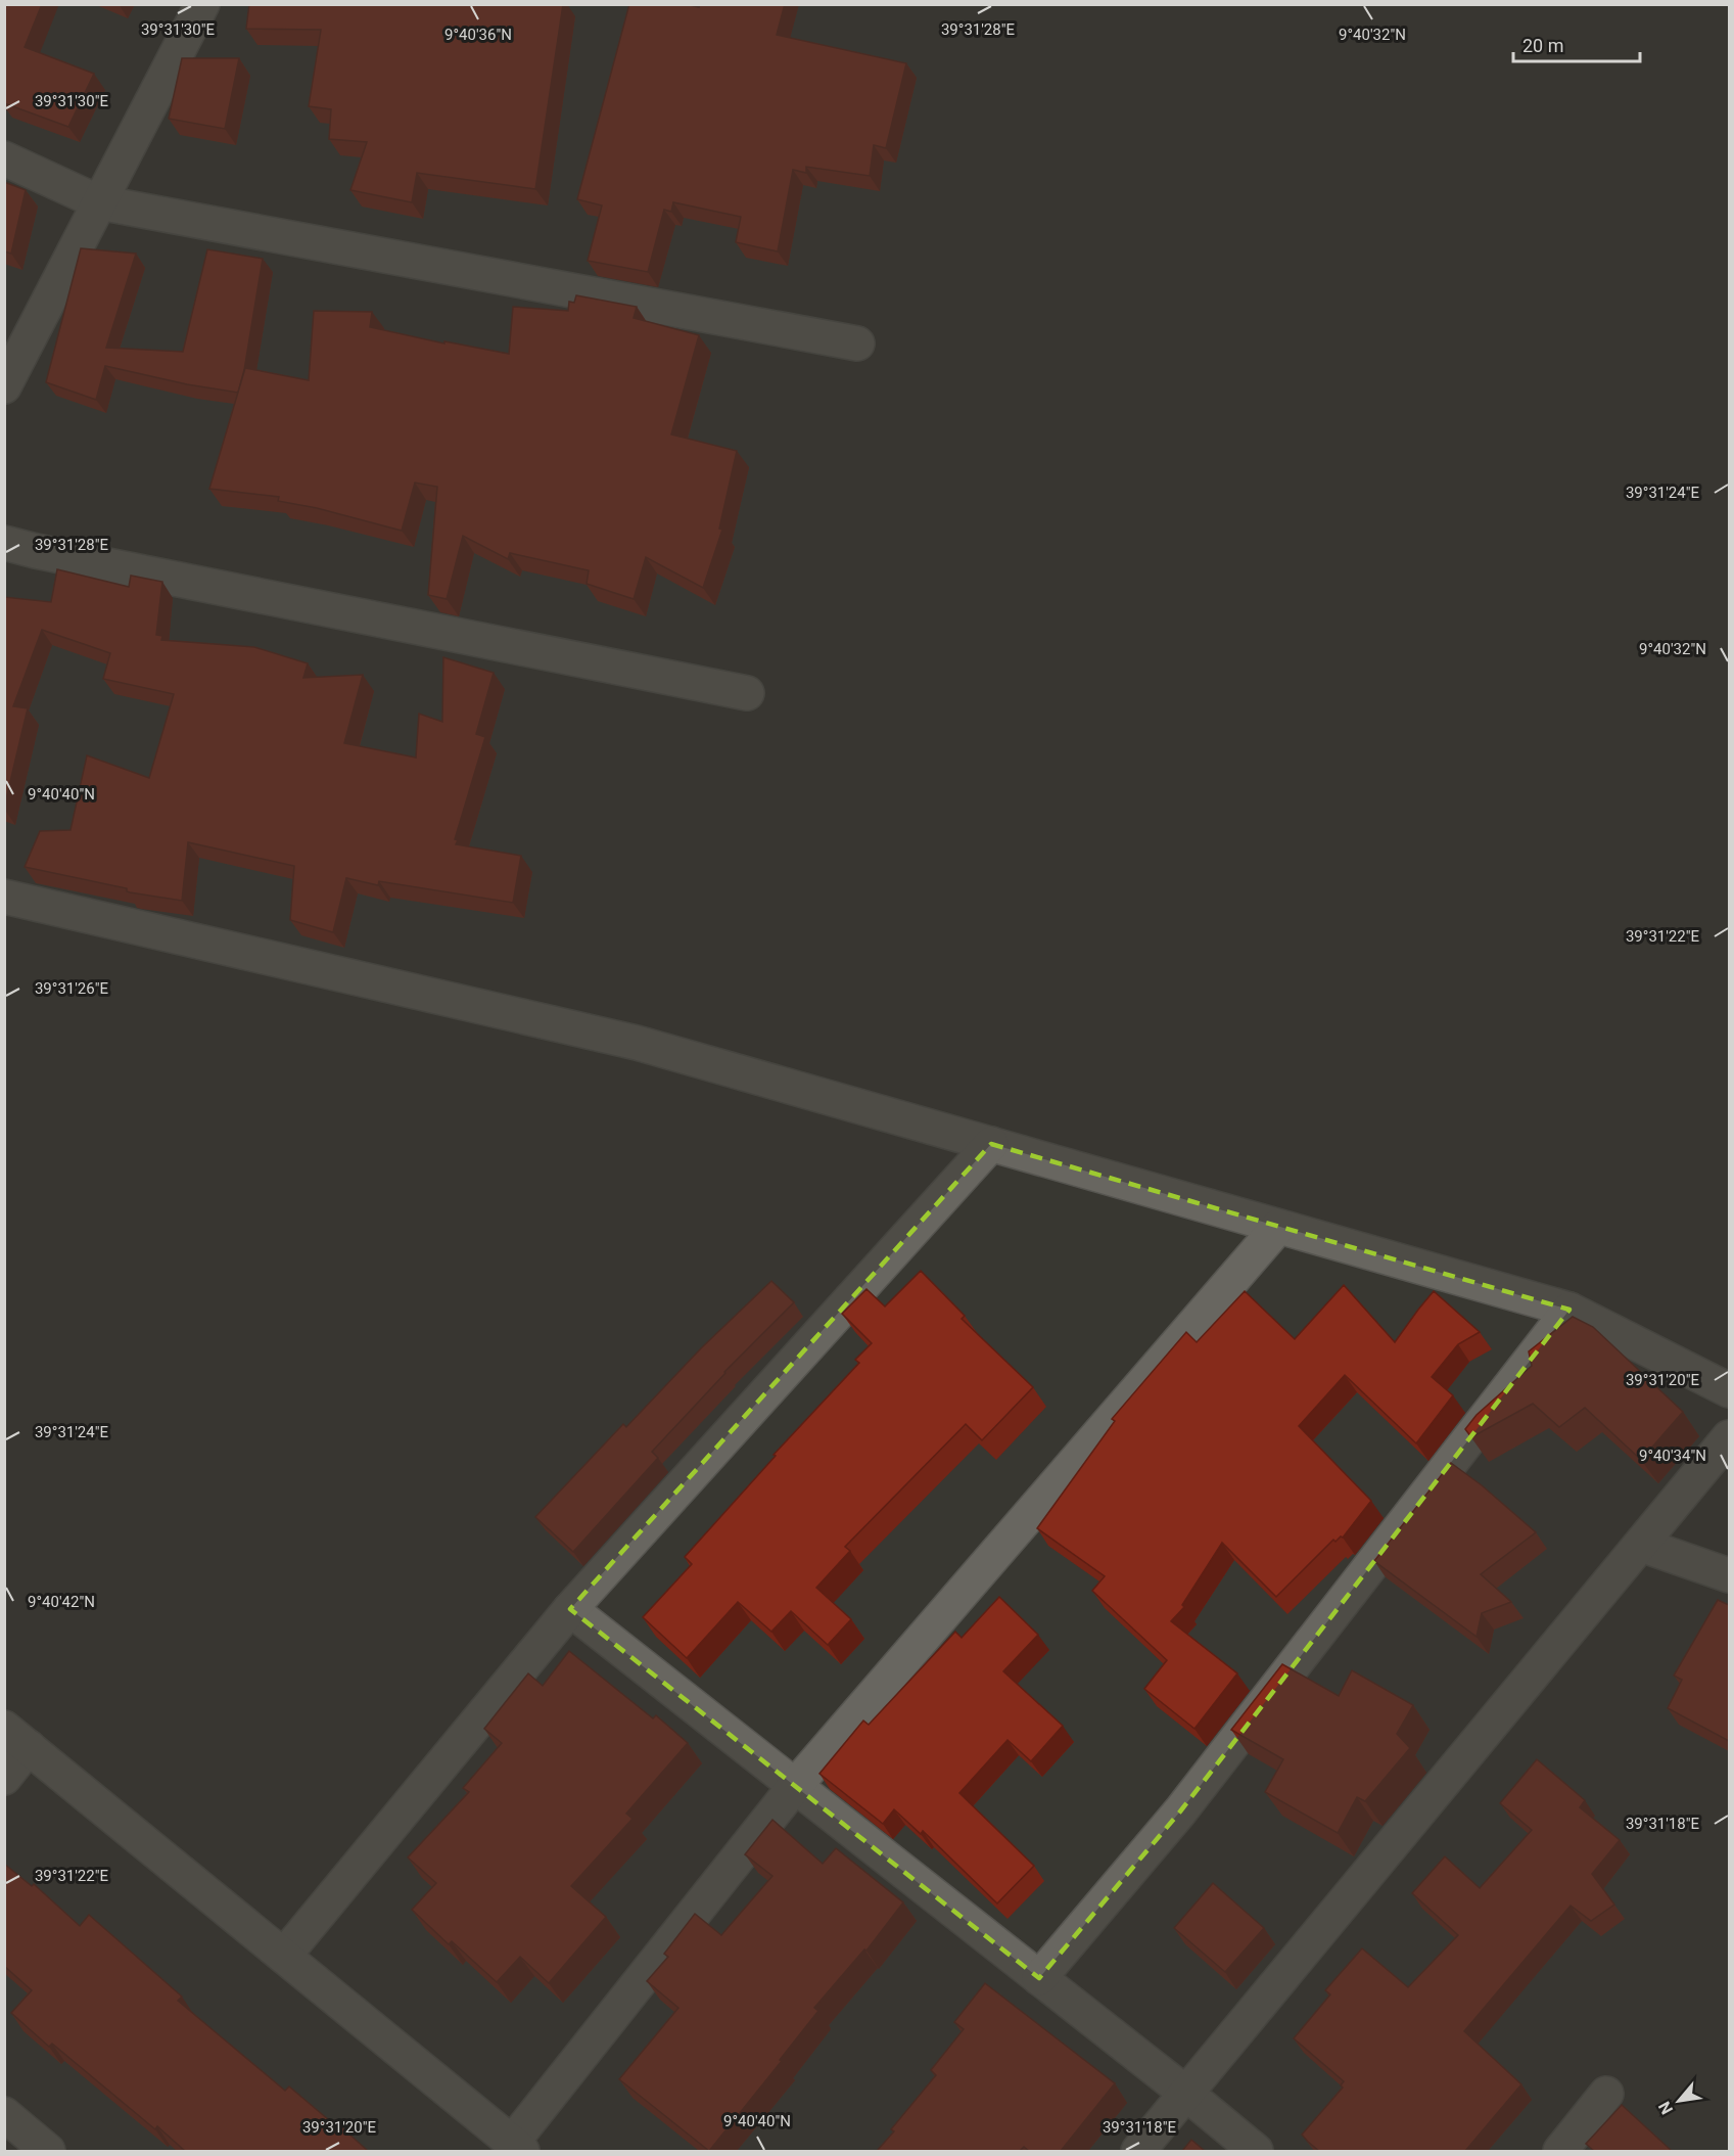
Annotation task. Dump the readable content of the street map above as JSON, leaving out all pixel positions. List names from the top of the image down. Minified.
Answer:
{"scale_bar":"20 m","north":"bottom left","coordinates":["39°31'30\"E","39°31'28\"E","9°40'36\"N","9°40'32\"N","39°31'24\"E","9°40'40\"N","39°31'22\"E","39°31'26\"E","39°31'20\"E","9°40'34\"N","9°40'42\"N","39°31'18\"E"]}
